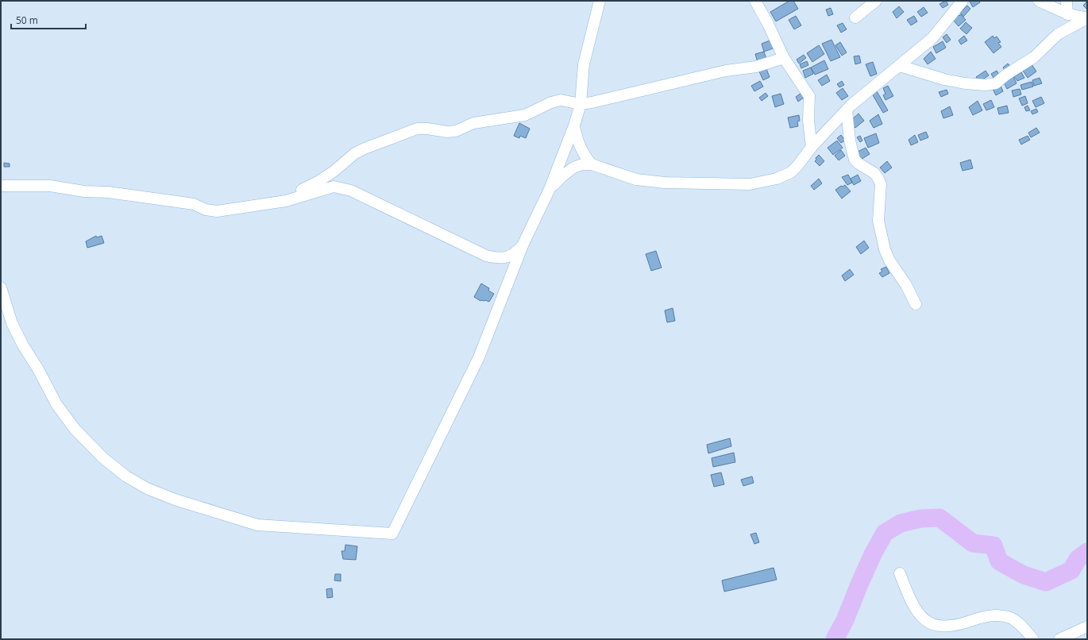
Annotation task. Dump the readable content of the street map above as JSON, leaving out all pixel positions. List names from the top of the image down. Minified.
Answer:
{"scale_bar":"50 m"}
